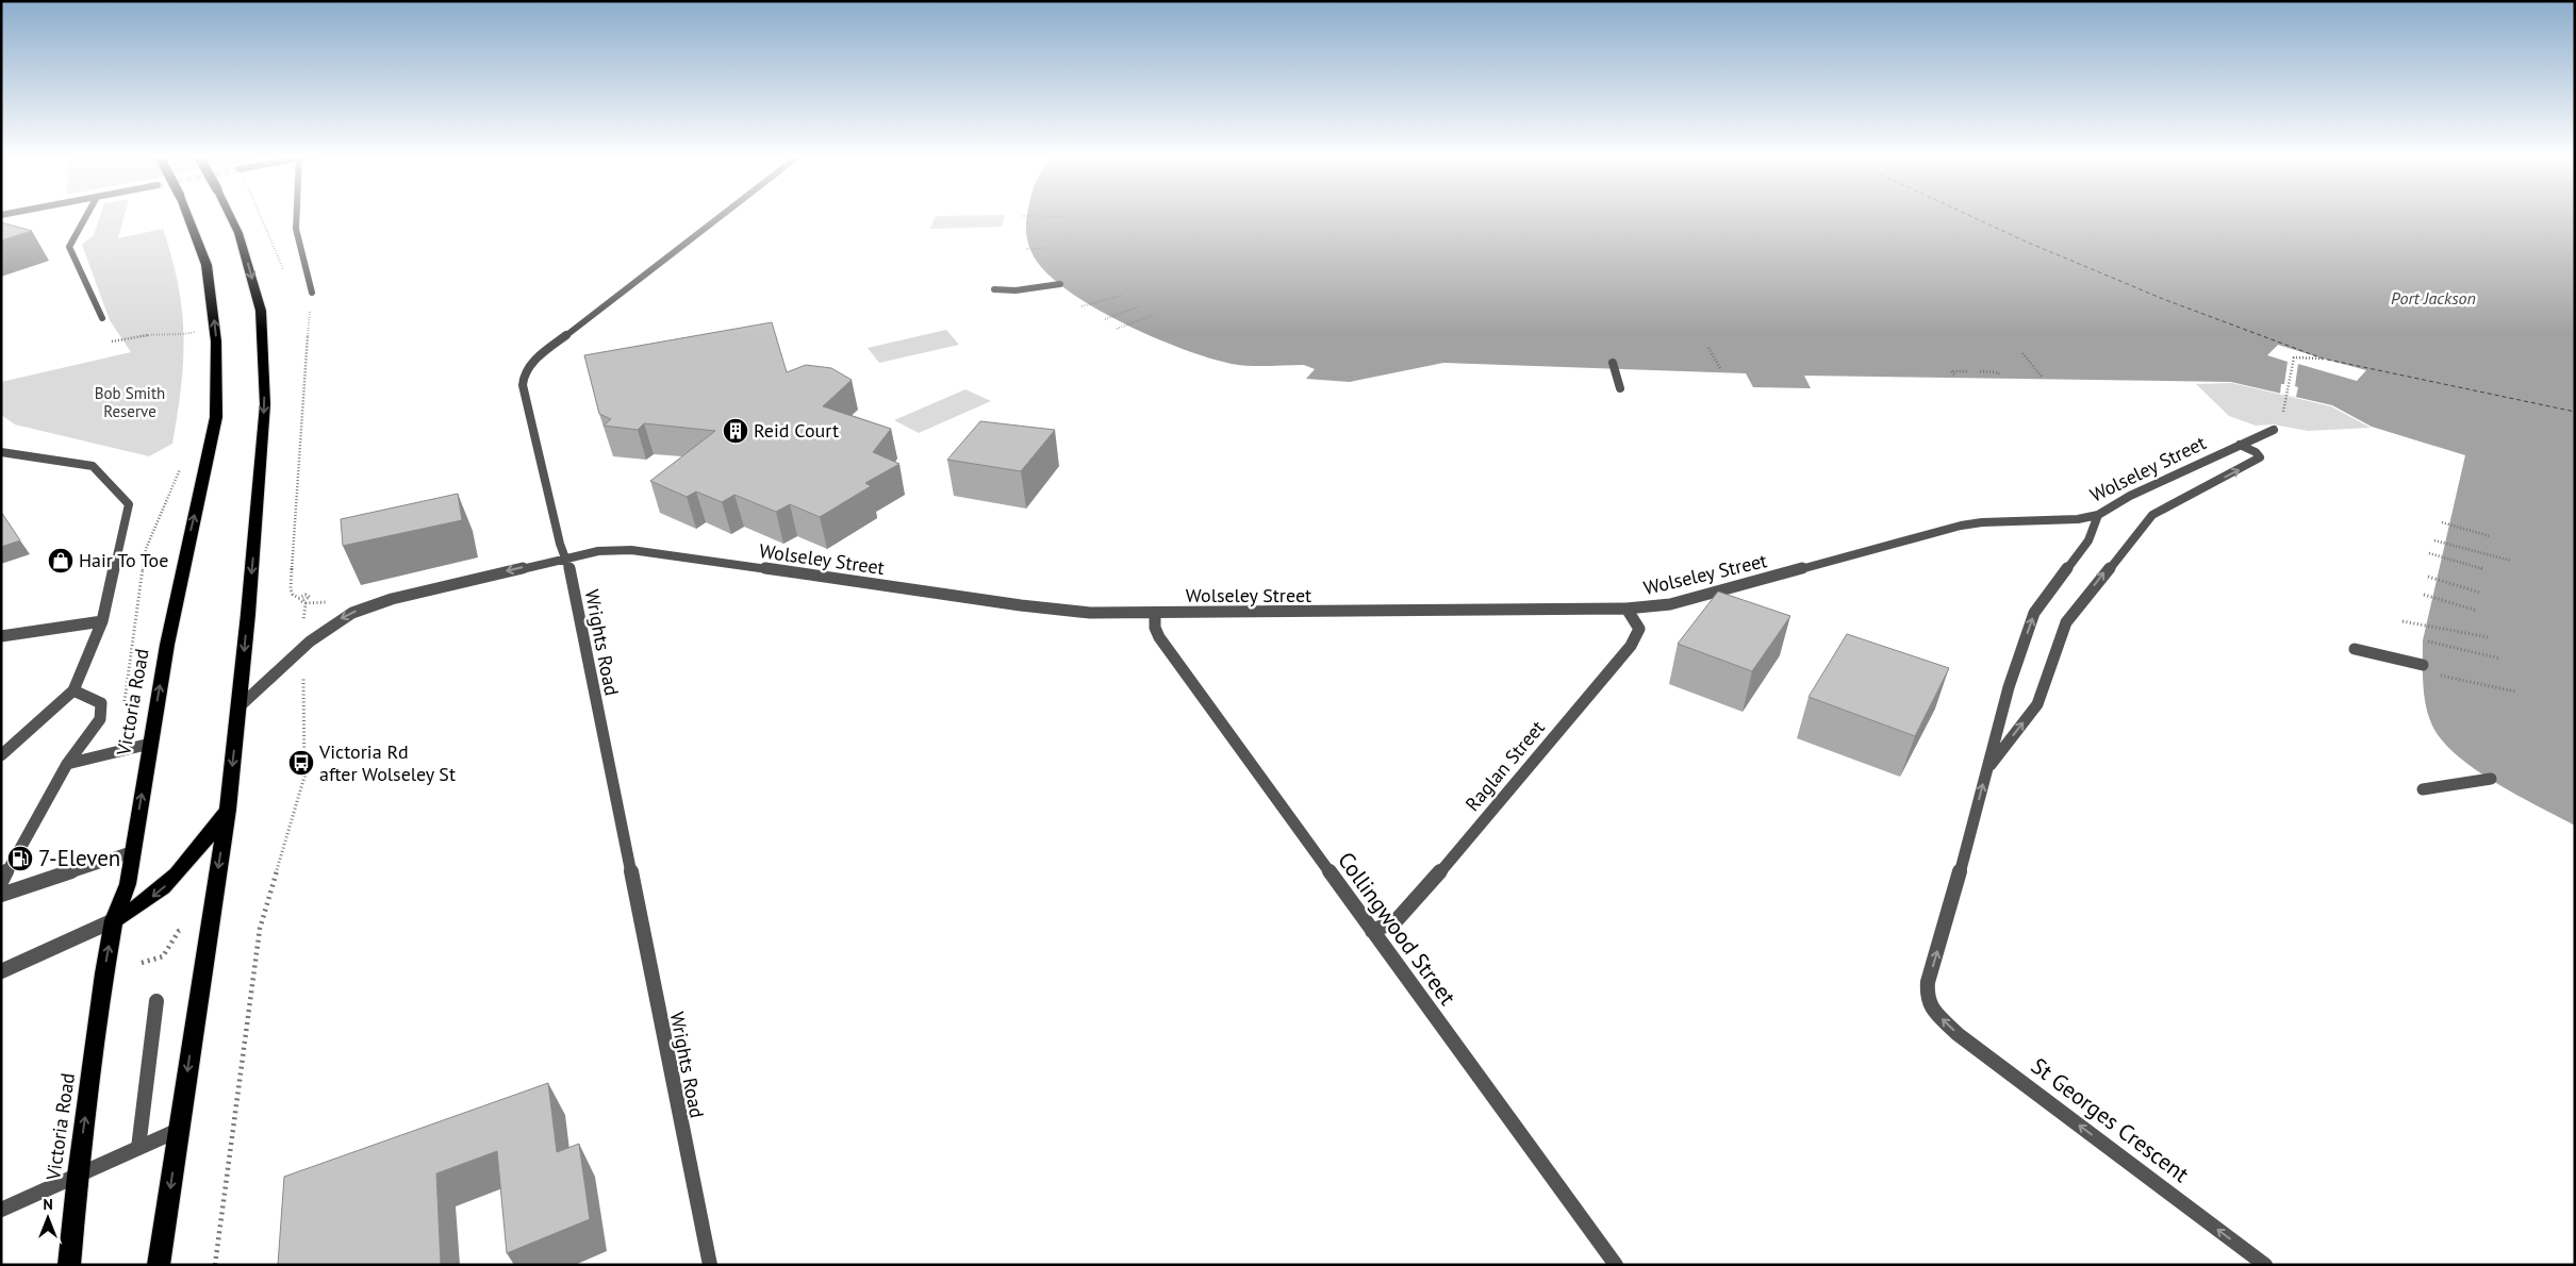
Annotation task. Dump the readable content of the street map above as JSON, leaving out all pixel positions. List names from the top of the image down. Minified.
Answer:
{"streets":{"highway":["Victoria Road"],"street":["Wolseley Street","Wrights Road","Raglan Street","Collingwood Street","St Georges Crescent"]},"crossings":[["Wolseley Street","Wrights Road"],["Wolseley Street","Raglan Street"],["Wolseley Street","Collingwood Street"],["Raglan Street","Collingwood Street"]],"one_way":["St Georges Crescent"],"water":["Port Jackson"],"parks":["Bob Smith Reserve"],"places":{"building":["Reid Court"],"shop":["Hair To Toe"],"bus stop":["Victoria Rd after Wolseley St"],"fuel station":["7-Eleven"]},"north":"top"}
